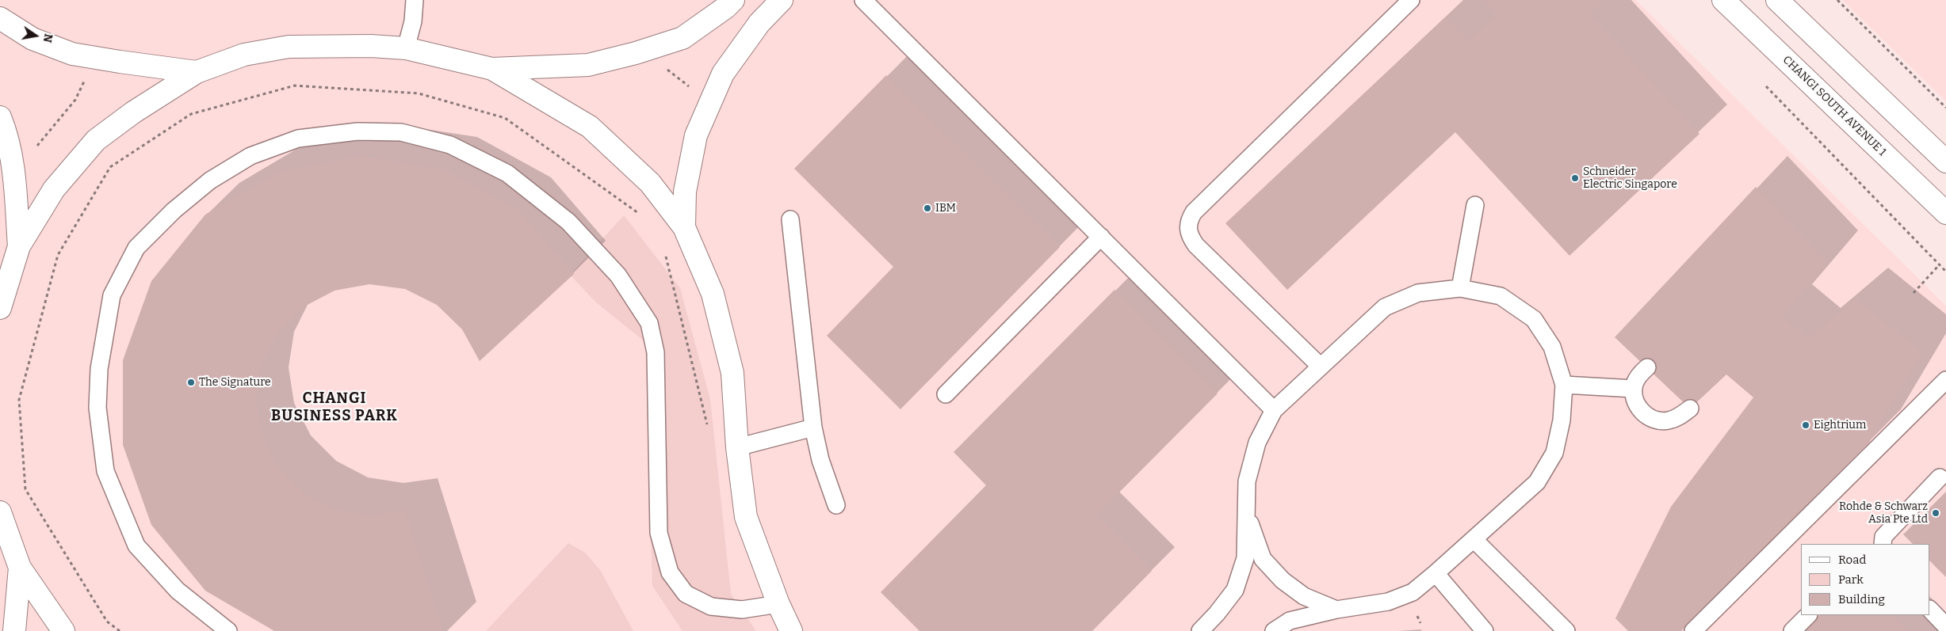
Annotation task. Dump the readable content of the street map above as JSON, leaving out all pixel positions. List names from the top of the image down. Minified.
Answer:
{"streets":{"street":["CHANGI SOUTH AVENUE 1"]},"districts":["CHANGI BUSINESS PARK"],"places":["Schneider Electric Singapore","IBM","The Signature","Eightrium","Rohde & Schwarz Asia Pte Ltd"],"legend":["Road","Park","Building"],"north":"right"}
